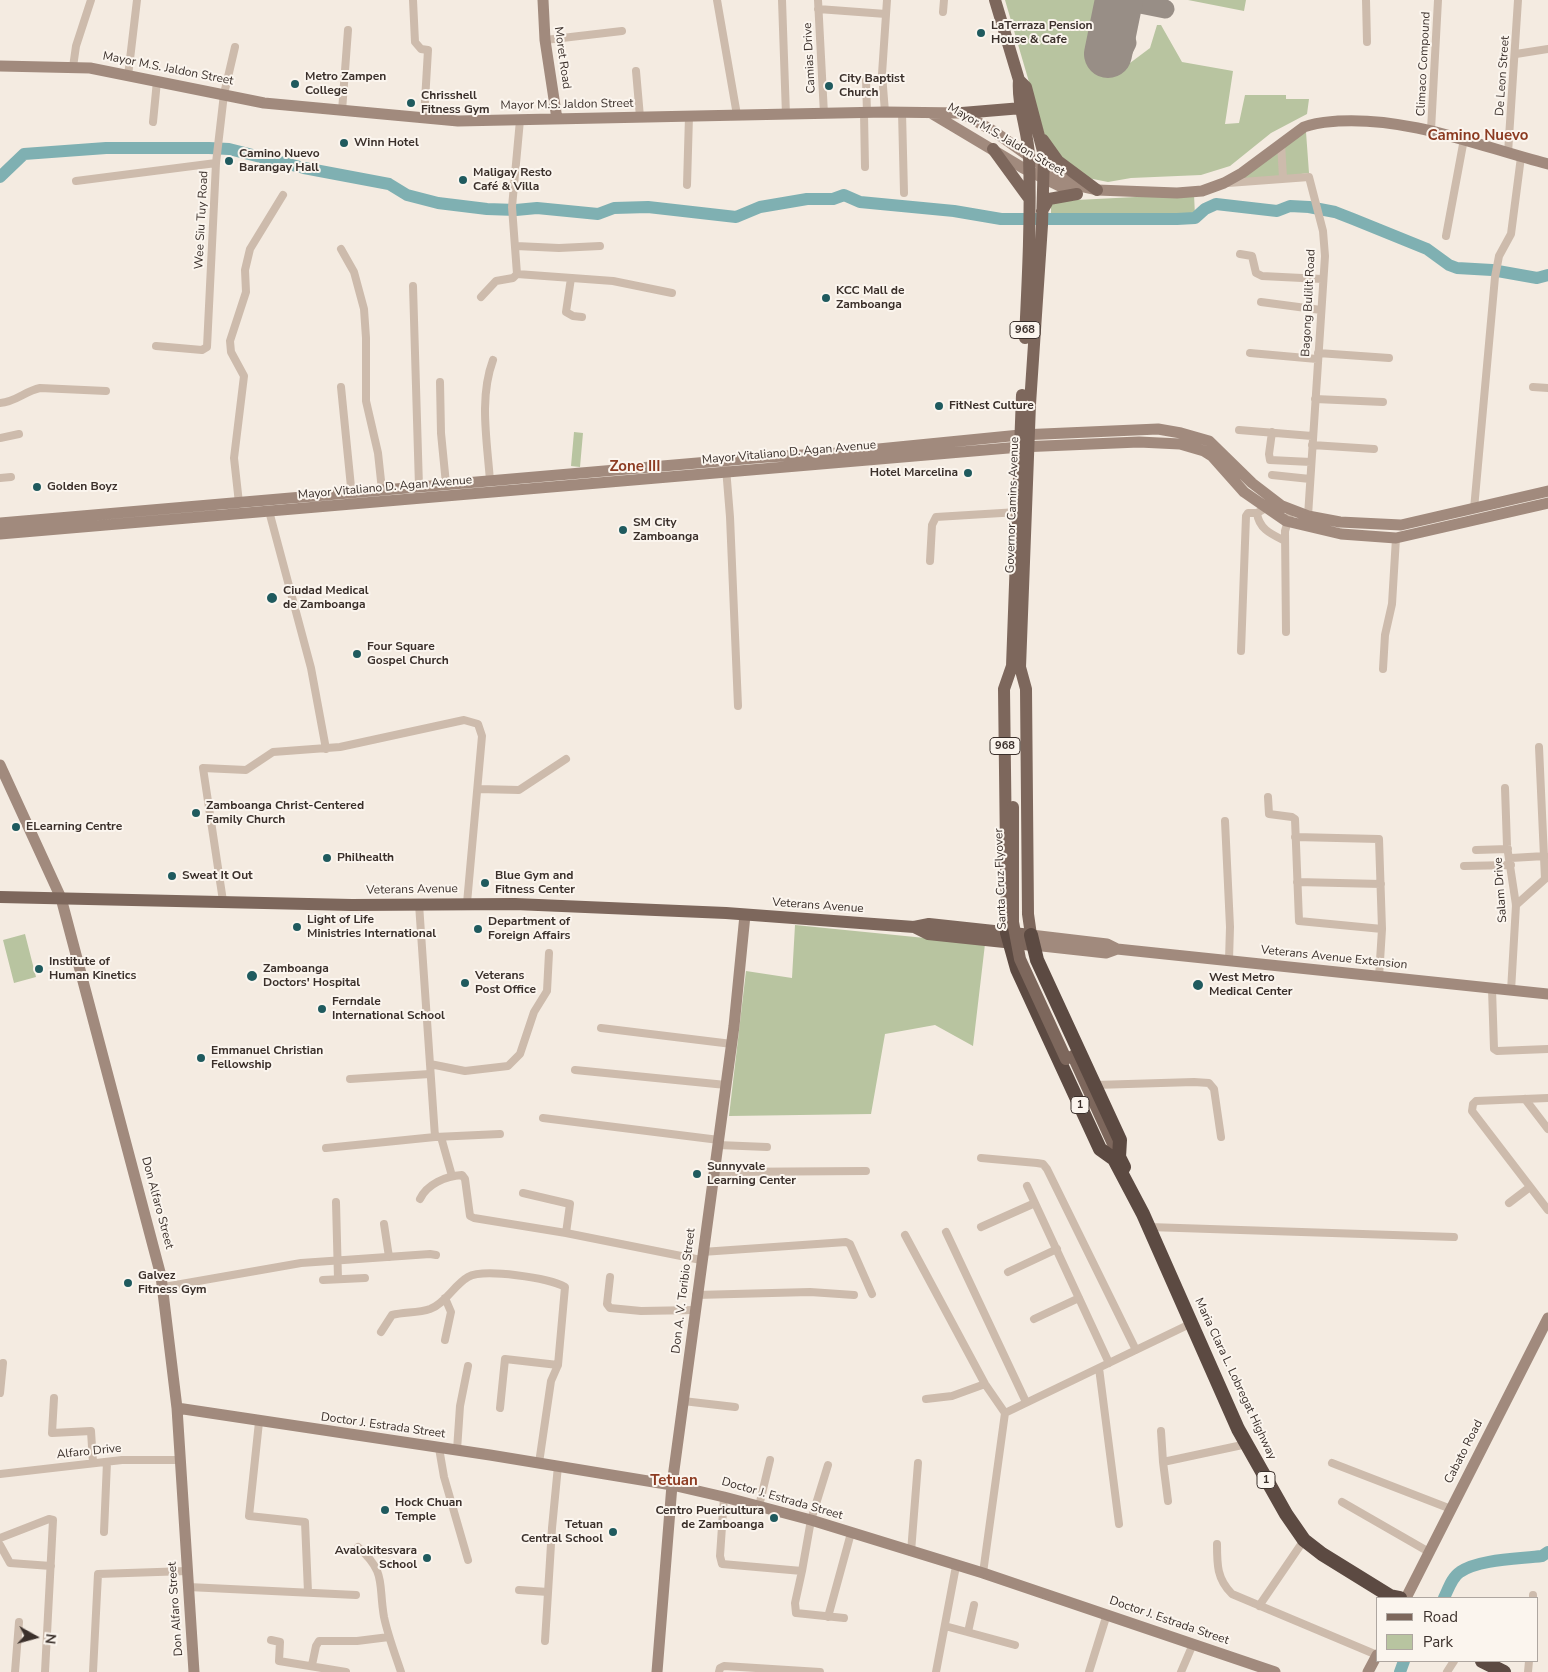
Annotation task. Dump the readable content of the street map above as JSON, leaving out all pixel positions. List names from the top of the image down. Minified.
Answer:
{"streets":{"highway":["1","Maria Clara L. Lobregat Highway"],"main road":["Moret Road","Mayor M.S. Jaldon Street","968","Mayor Vitaliano D. Agan Avenue","Governor Camins Avenue","Santa Cruz Flyover","Veterans Avenue","Veterans Avenue Extension","Don Alfaro Street","Don A. V. Toribio Street","Doctor J. Estrada Street","Cabato Road"],"street":["Camias Drive","Climaco Compound","De Leon Street","Wee Siu Tuy Road","Bagong Bulilit Road","Salam Drive","Alfaro Drive"]},"crossings":[["Moret Road","Mayor M.S. Jaldon Street"],["Camias Drive","Mayor M.S. Jaldon Street"],["Climaco Compound","Mayor M.S. Jaldon Street"],["Mayor M.S. Jaldon Street","De Leon Street"],["Mayor M.S. Jaldon Street","Wee Siu Tuy Road"],["Mayor M.S. Jaldon Street","Bagong Bulilit Road"],["Mayor M.S. Jaldon Street","Governor Camins Avenue"],["Bagong Bulilit Road","Mayor Vitaliano D. Agan Avenue"],["Mayor Vitaliano D. Agan Avenue","Governor Camins Avenue"],["Governor Camins Avenue","Santa Cruz Flyover"],["Governor Camins Avenue","Veterans Avenue"],["Governor Camins Avenue","Veterans Avenue Extension"],["Governor Camins Avenue","Maria Clara L. Lobregat Highway"],["Santa Cruz Flyover","Maria Clara L. Lobregat Highway"],["Veterans Avenue","Veterans Avenue Extension"],["Veterans Avenue","Don Alfaro Street"],["Veterans Avenue","Don A. V. Toribio Street"],["Veterans Avenue","Maria Clara L. Lobregat Highway"],["Salam Drive","Veterans Avenue Extension"],["Veterans Avenue Extension","Maria Clara L. Lobregat Highway"],["Don Alfaro Street","Doctor J. Estrada Street"],["Don Alfaro Street","Alfaro Drive"],["Don A. V. Toribio Street","Doctor J. Estrada Street"]],"districts":["Camino Nuevo","Zone III","Tetuan"],"places":["LaTerraza Pension House & Cafe","Metro Zampen College","City Baptist Church","Chrisshell Fitness Gym","Winn Hotel","Camino Nuevo Barangay Hall","Maligay Resto Café & Villa","KCC Mall de Zamboanga","FitNest Culture","Hotel Marcelina","Golden Boyz","SM City Zamboanga","Ciudad Medical de Zamboanga","Four Square Gospel Church","Zamboanga Christ-Centered Family Church","ELearning Centre","Philhealth","Sweat It Out","Blue Gym and Fitness Center","Light of Life Ministries International","Department of Foreign Affairs","Institute of Human Kinetics","Zamboanga Doctors' Hospital","Veterans Post Office","West Metro Medical Center","Ferndale International School","Emmanuel Christian Fellowship","Sunnyvale Learning Center","Galvez Fitness Gym","Hock Chuan Temple","Centro Puericultura de Zamboanga","Tetuan Central School","Avalokitesvara School"],"legend":["Road","Park"],"north":"right"}
